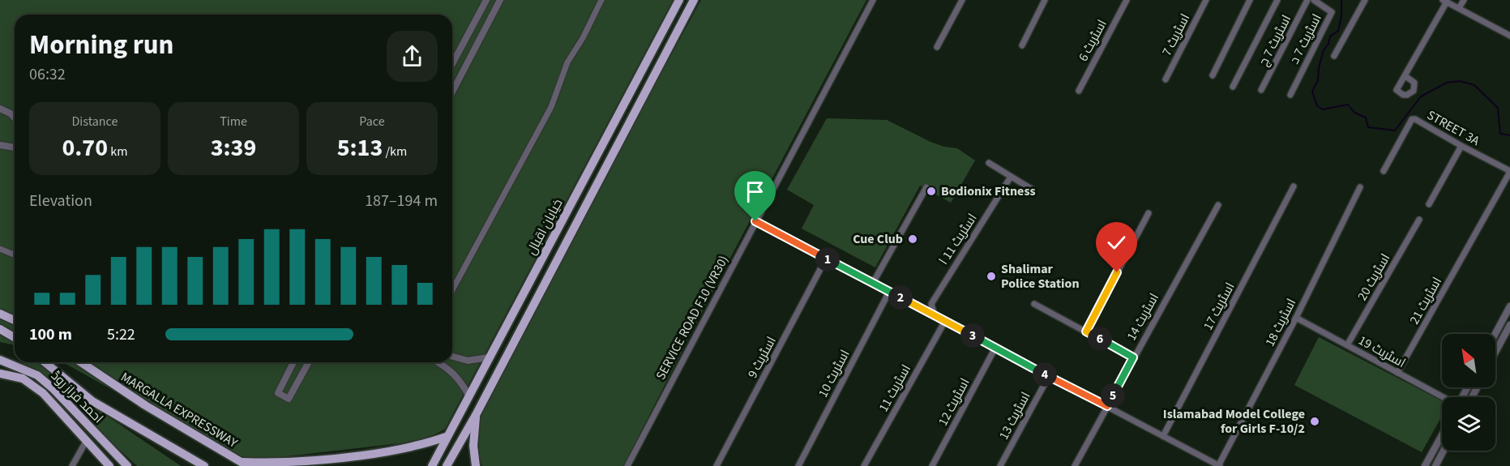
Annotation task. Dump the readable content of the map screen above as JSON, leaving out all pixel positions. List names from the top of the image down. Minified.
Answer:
{"streets":{"main road":["خیابان اقبال","احمد فراز روڈ","MARGALLA EXPRESSWAY"],"street":["اسٹریٹ 7","اسٹریٹ 7 د","اسٹریٹ 6","اسٹریٹ 7 ج","STREET 3A","اسٹریٹ 11 ا","اسٹریٹ 20","اسٹریٹ 21","اسٹریٹ 17","اسٹریٹ 14","SERVICE ROAD F10 (VR30)","اسٹریٹ 18","اسٹریٹ 19","اسٹریٹ 9","اسٹریٹ 10","اسٹریٹ 11","اسٹریٹ 12","اسٹریٹ 13"]},"crossings":[["STREET 3A","اسٹریٹ 21"],["اسٹریٹ 20","اسٹریٹ 19"],["اسٹریٹ 21","اسٹریٹ 19"],["اسٹریٹ 18","اسٹریٹ 19"]],"places":["Bodionix Fitness","Cue Club","Shalimar Police Station","Islamabad Model College for Girls F-10/2"],"north":"top left","page":{"heading":["Morning run","06:32"],"stats":[["Distance","0.70 km"],["Time","3:39"],["Pace","5:13 /km"]],"chart":["Elevation","187–194 m"],"pins":["1","2","3","6","4","5"],"list":[{"name":"100 m","note":"5:22"}]}}
